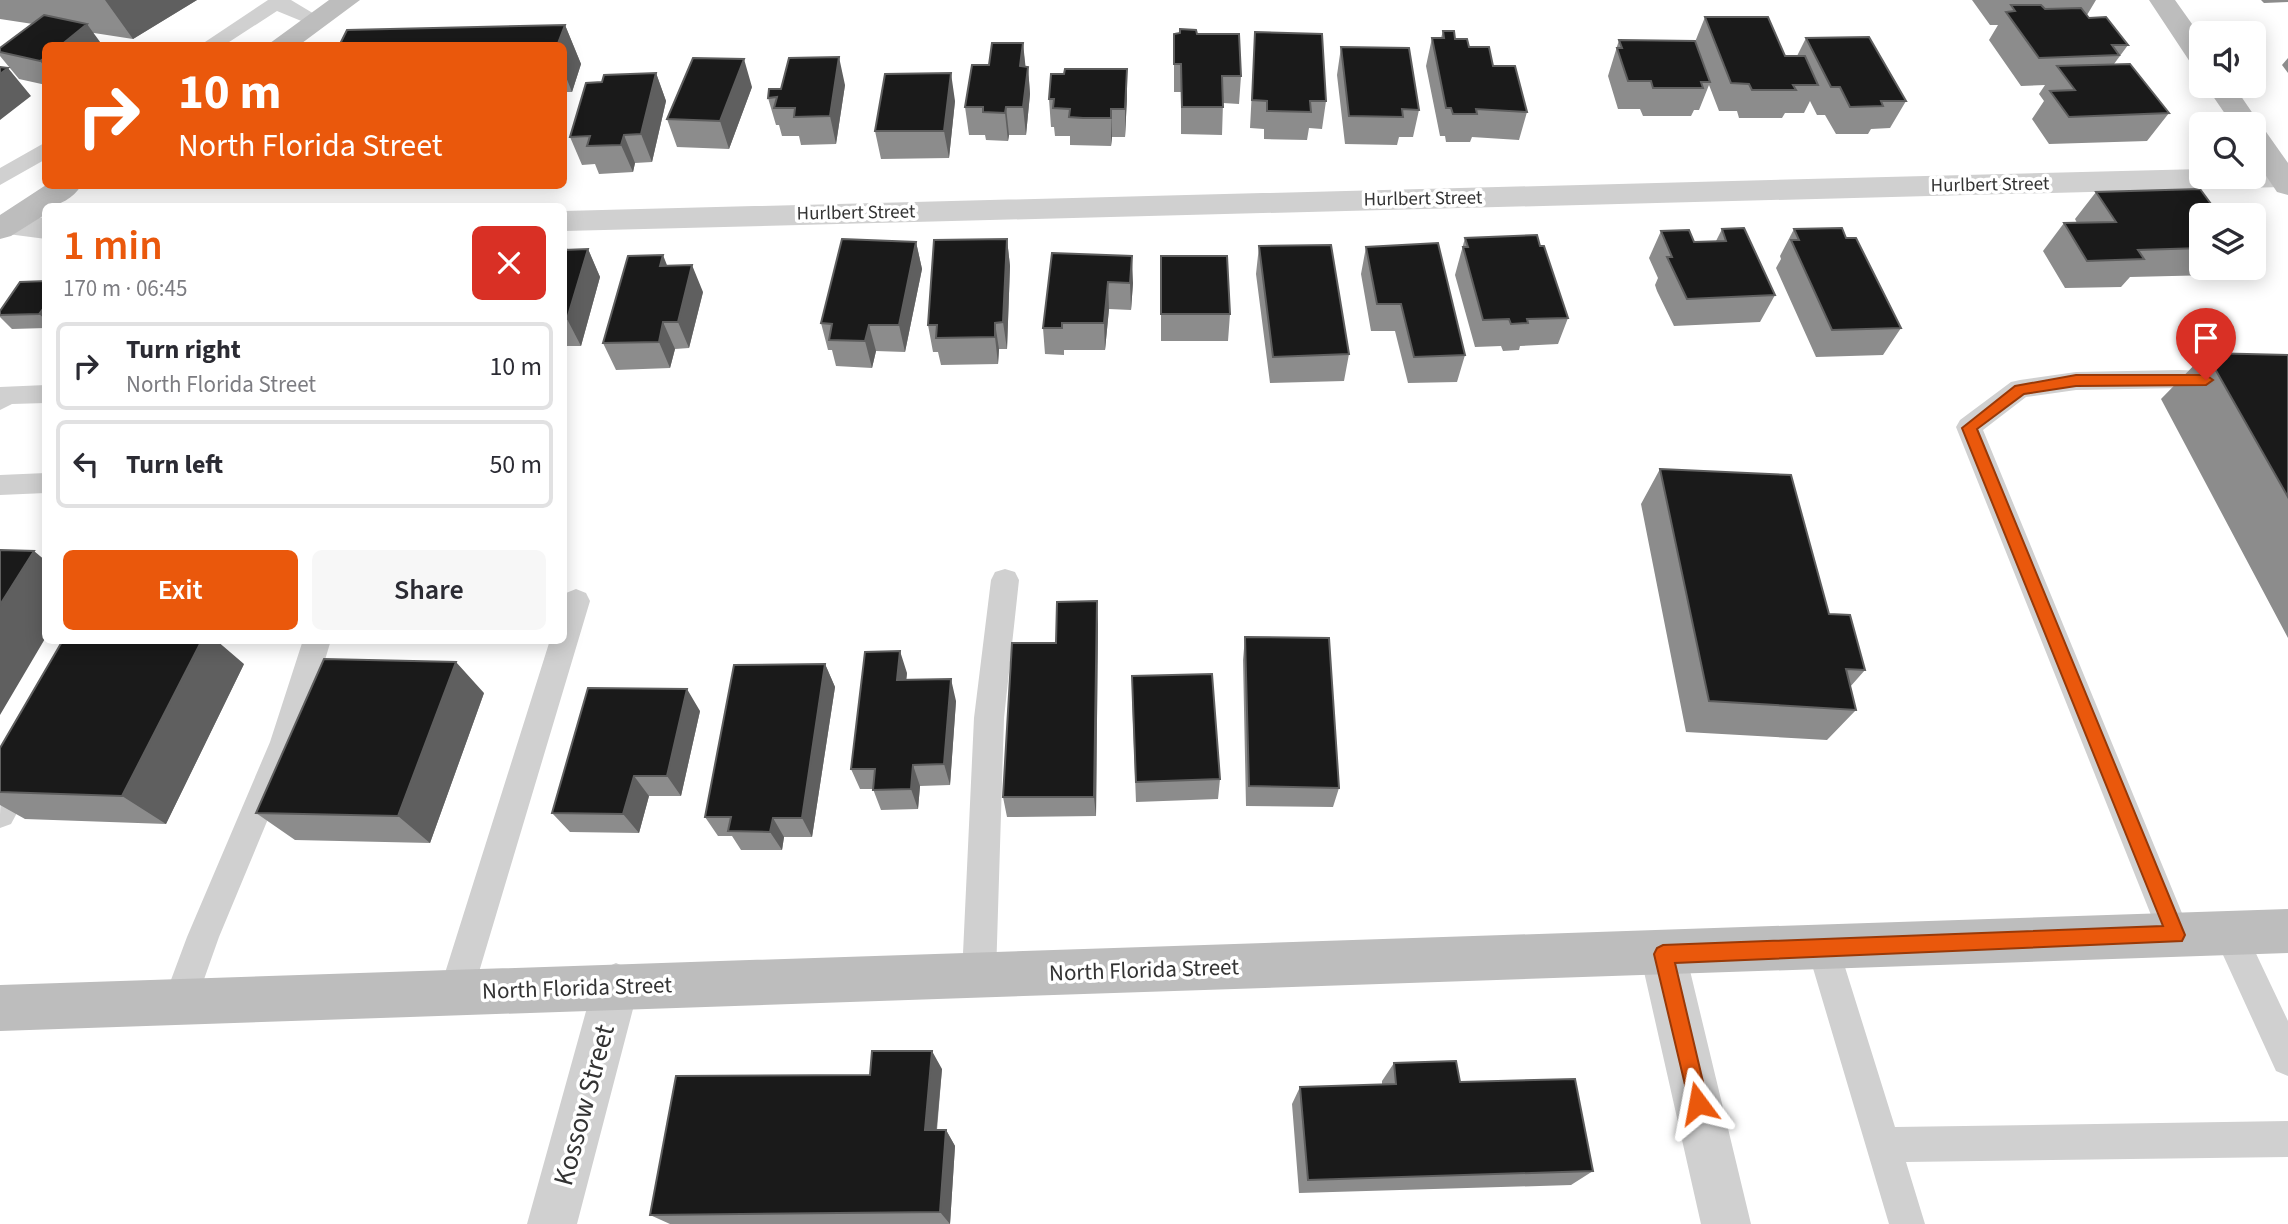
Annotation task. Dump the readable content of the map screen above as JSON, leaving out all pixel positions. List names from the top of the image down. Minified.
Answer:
{"streets":{"street":["Hurlbert Street","North Florida Street","Kossow Street"]},"crossings":[["North Florida Street","Kossow Street"]],"page":{"turn":["10 m","North Florida Street"],"heading":["1 min","170 m · 06:45"],"list":[{"name":"Turn right","note":"North Florida Street","value":"10 m"},{"name":"Turn left","value":"50 m"}],"buttons":["Exit","Share"]}}
